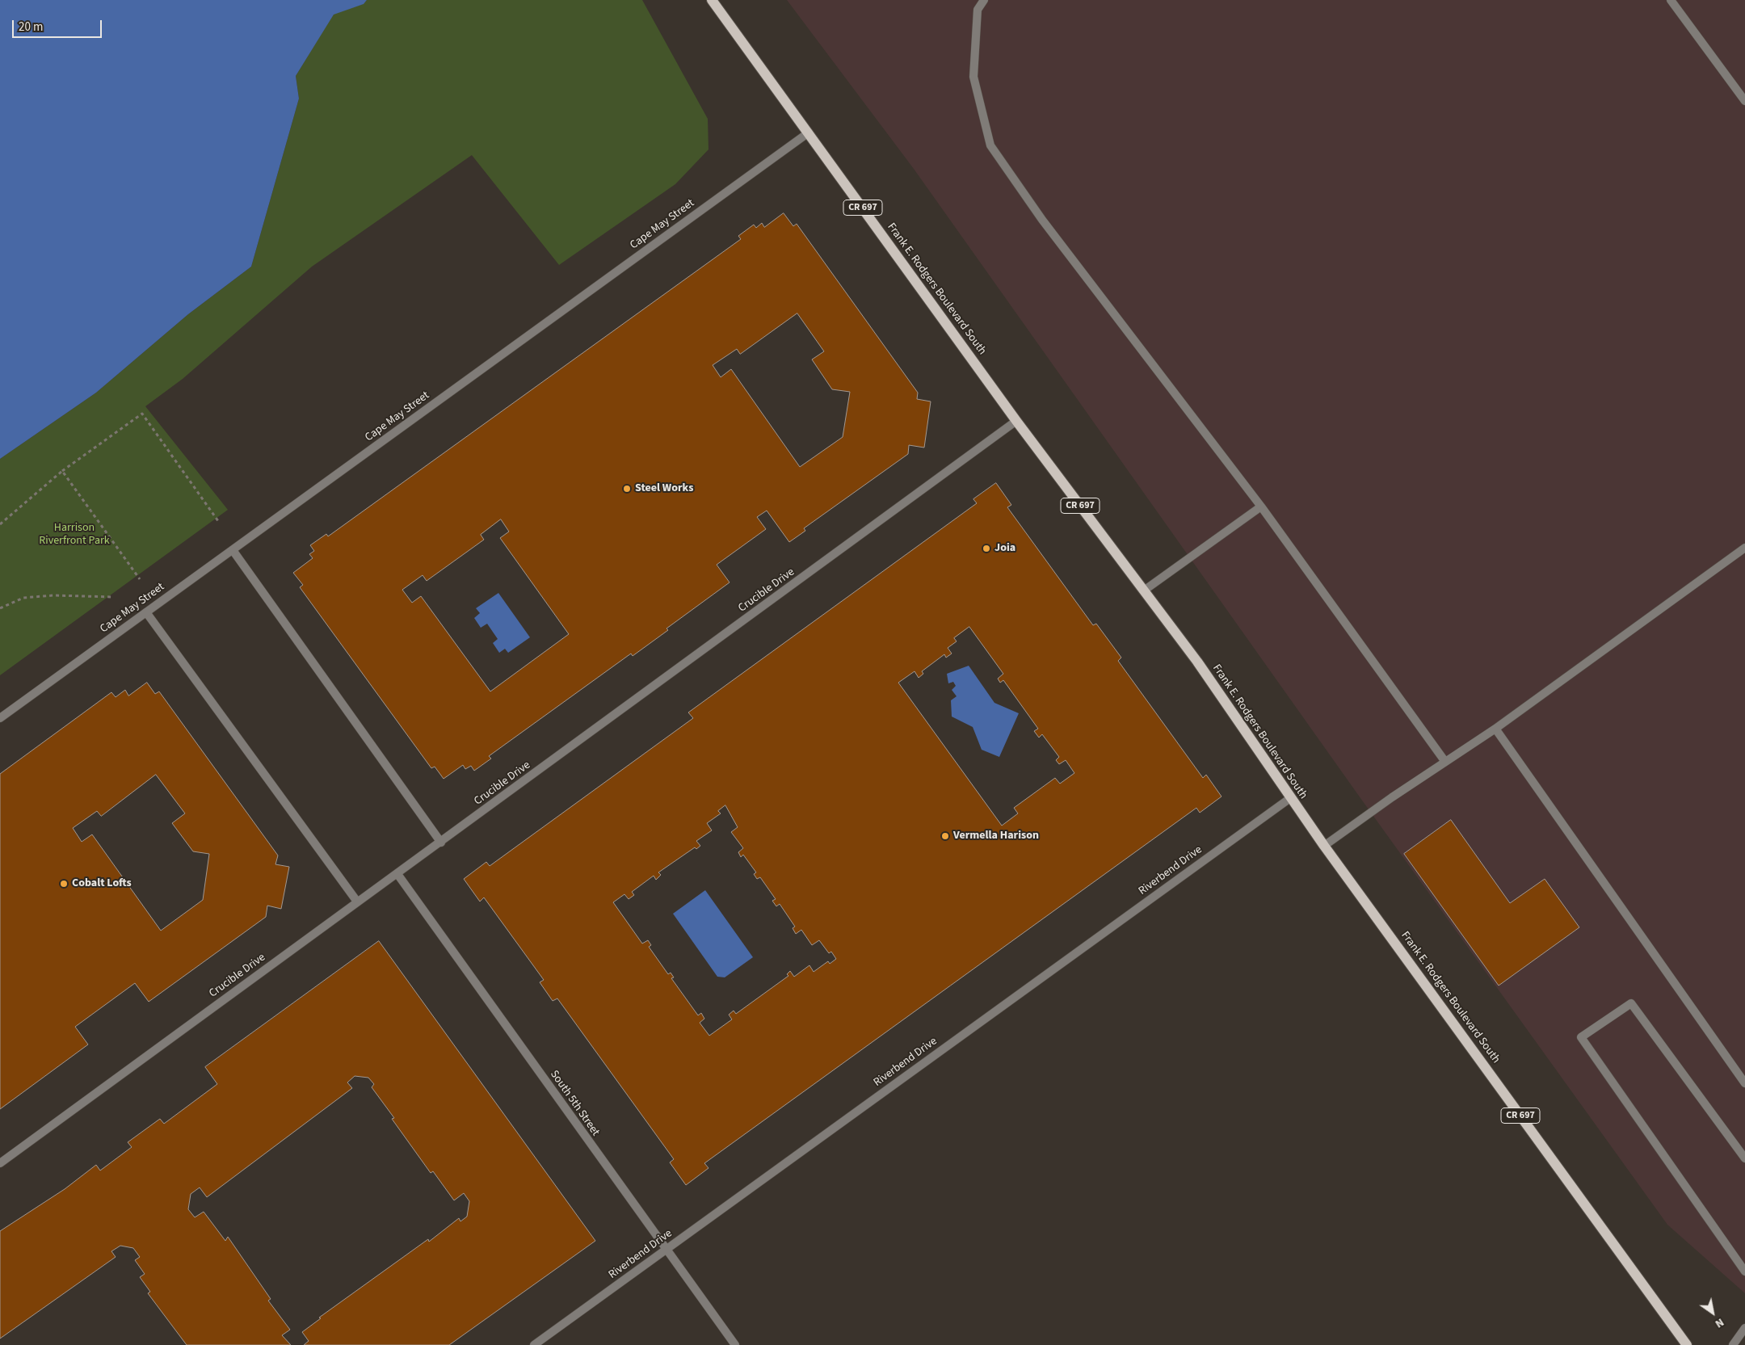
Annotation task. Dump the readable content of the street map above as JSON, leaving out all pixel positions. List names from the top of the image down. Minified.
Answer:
{"streets":{"main road":["CR 697","Frank E. Rodgers Boulevard South"],"street":["Cape May Street","Crucible Drive","Riverbend Drive","South 5th Street"]},"crossings":[["Cape May Street","Frank E. Rodgers Boulevard South"],["Frank E. Rodgers Boulevard South","Crucible Drive"],["Frank E. Rodgers Boulevard South","Riverbend Drive"],["Crucible Drive","South 5th Street"],["Riverbend Drive","South 5th Street"]],"parks":["Harrison Riverfront Park"],"places":["Steel Works","Joia","Vermella Harison","Cobalt Lofts"],"scale_bar":"20 m","north":"bottom right"}
